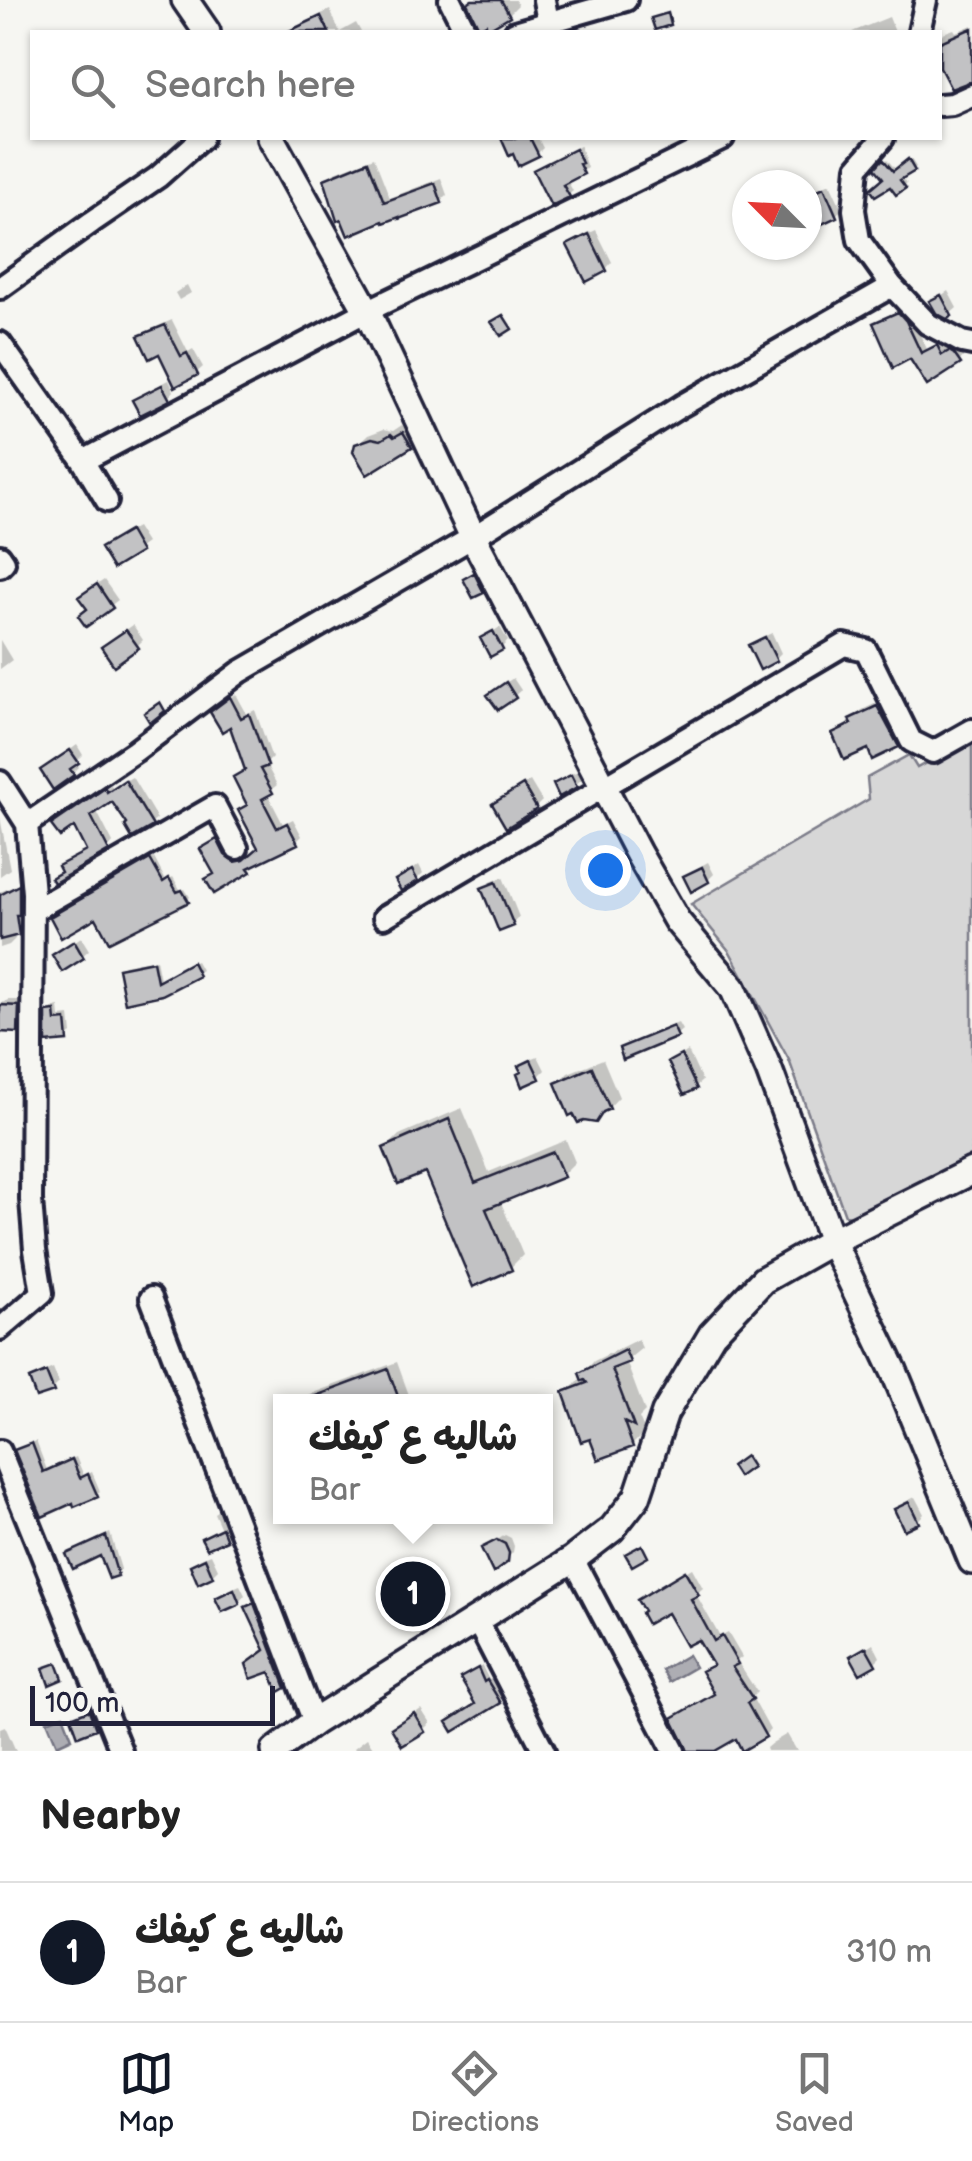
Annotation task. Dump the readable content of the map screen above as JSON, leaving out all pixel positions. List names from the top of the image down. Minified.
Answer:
{"scale_bar":"100 m","north":"top left","page":{"search":"Search here","popup":["شاليه ع كيفك","Bar"],"pins":"1","scale":"100 m","heading":"Nearby","list":[{"mark":"1","name":"شاليه ع كيفك","note":"Bar","value":"310 m"}],"nav":["Map","Directions","Saved"]}}
